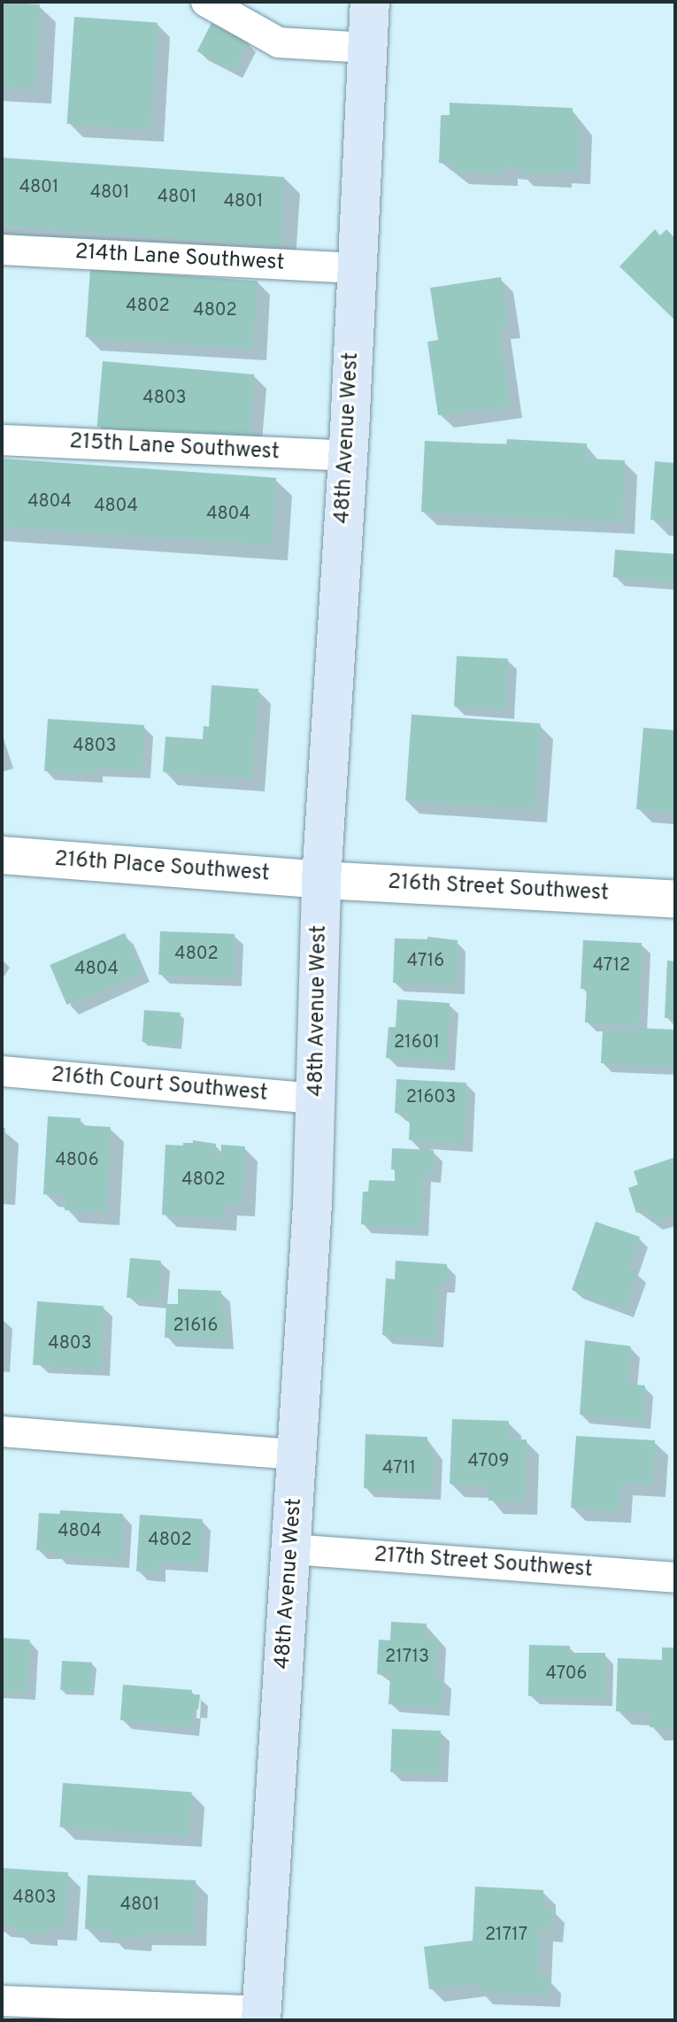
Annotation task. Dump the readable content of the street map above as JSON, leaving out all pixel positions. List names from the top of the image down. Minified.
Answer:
{"streets":{"main road":["48th Avenue West"],"street":["214th Lane Southwest","215th Lane Southwest","216th Place Southwest","216th Street Southwest","216th Court Southwest","217th Street Southwest"]},"crossings":[["214th Lane Southwest","48th Avenue West"],["48th Avenue West","215th Lane Southwest"],["48th Avenue West","216th Place Southwest"],["48th Avenue West","216th Street Southwest"],["48th Avenue West","216th Court Southwest"],["48th Avenue West","217th Street Southwest"],["216th Place Southwest","216th Street Southwest"]],"house_numbers":["4801","4801","4801","4801","4802","4802","4803","4804","4804","4804","4803","4802","4716","4712","4804","21601","21603","4806","4802","21616","4803","4709","4711","4804","4802","21713","4706","4803","4801","21717"]}
